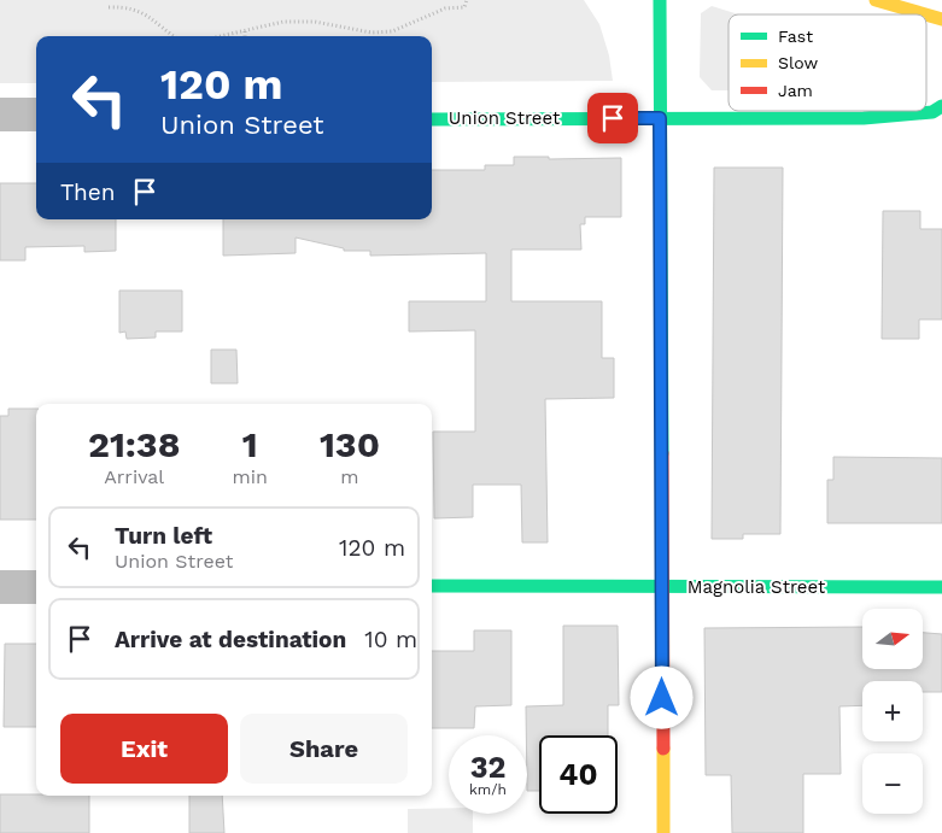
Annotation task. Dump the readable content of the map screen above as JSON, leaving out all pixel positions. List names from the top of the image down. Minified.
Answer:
{"streets":{"street":["Union Street","Magnolia Street"]},"legend":["Fast","Slow","Jam"],"north":"right","page":{"turn":["120 m","Union Street"],"then":"Then","eta":["21:38","Arrival","1","min","130","m"],"list":[{"name":"Turn left","note":"Union Street","value":"120 m"},{"name":"Arrive at destination","value":"10 m"}],"map_buttons":["+","−"],"buttons":["Exit","Share"],"speed":"32 km/h","limit":"40"}}
